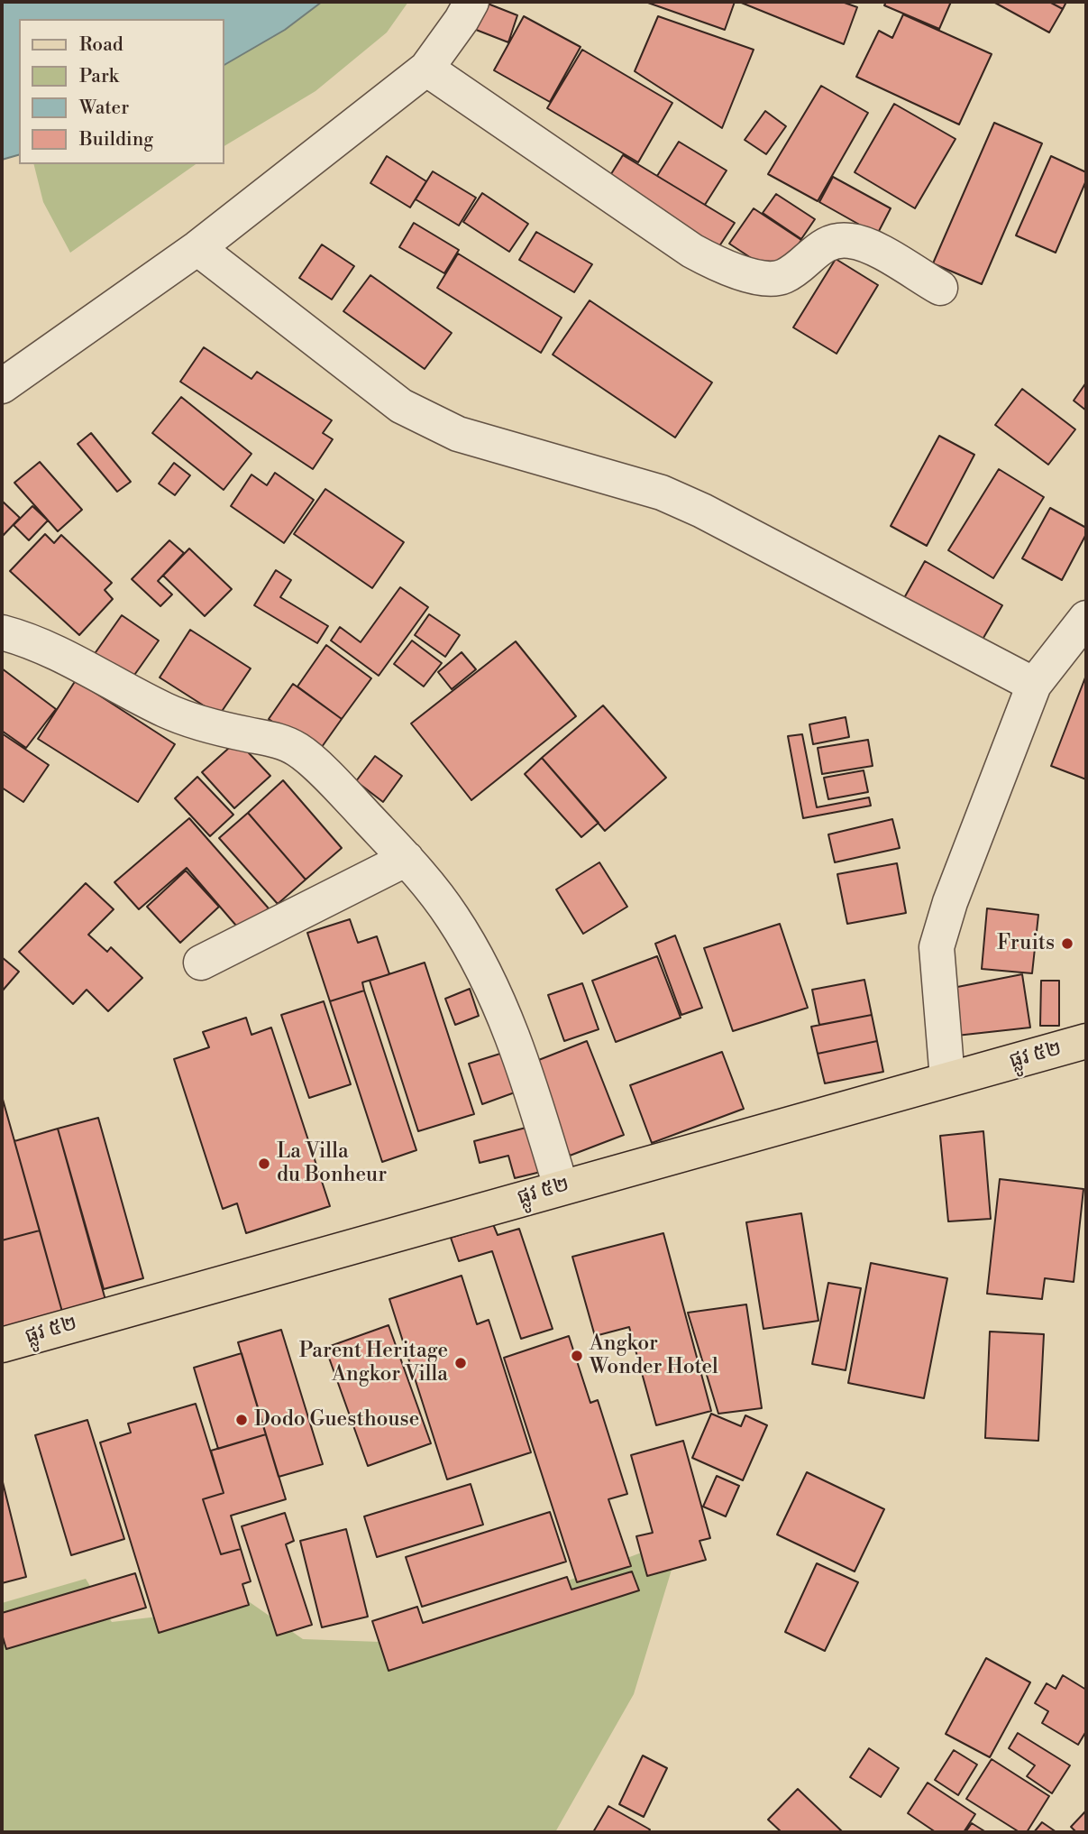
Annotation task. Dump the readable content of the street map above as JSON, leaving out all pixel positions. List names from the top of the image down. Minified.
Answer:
{"streets":{"main road":["ផ្លូវ ៥២"]},"places":["Fruits","La Villa du Bonheur","Angkor Wonder Hotel","Parent Heritage Angkor Villa","Dodo Guesthouse"],"legend":["Road","Park","Water","Building"]}
